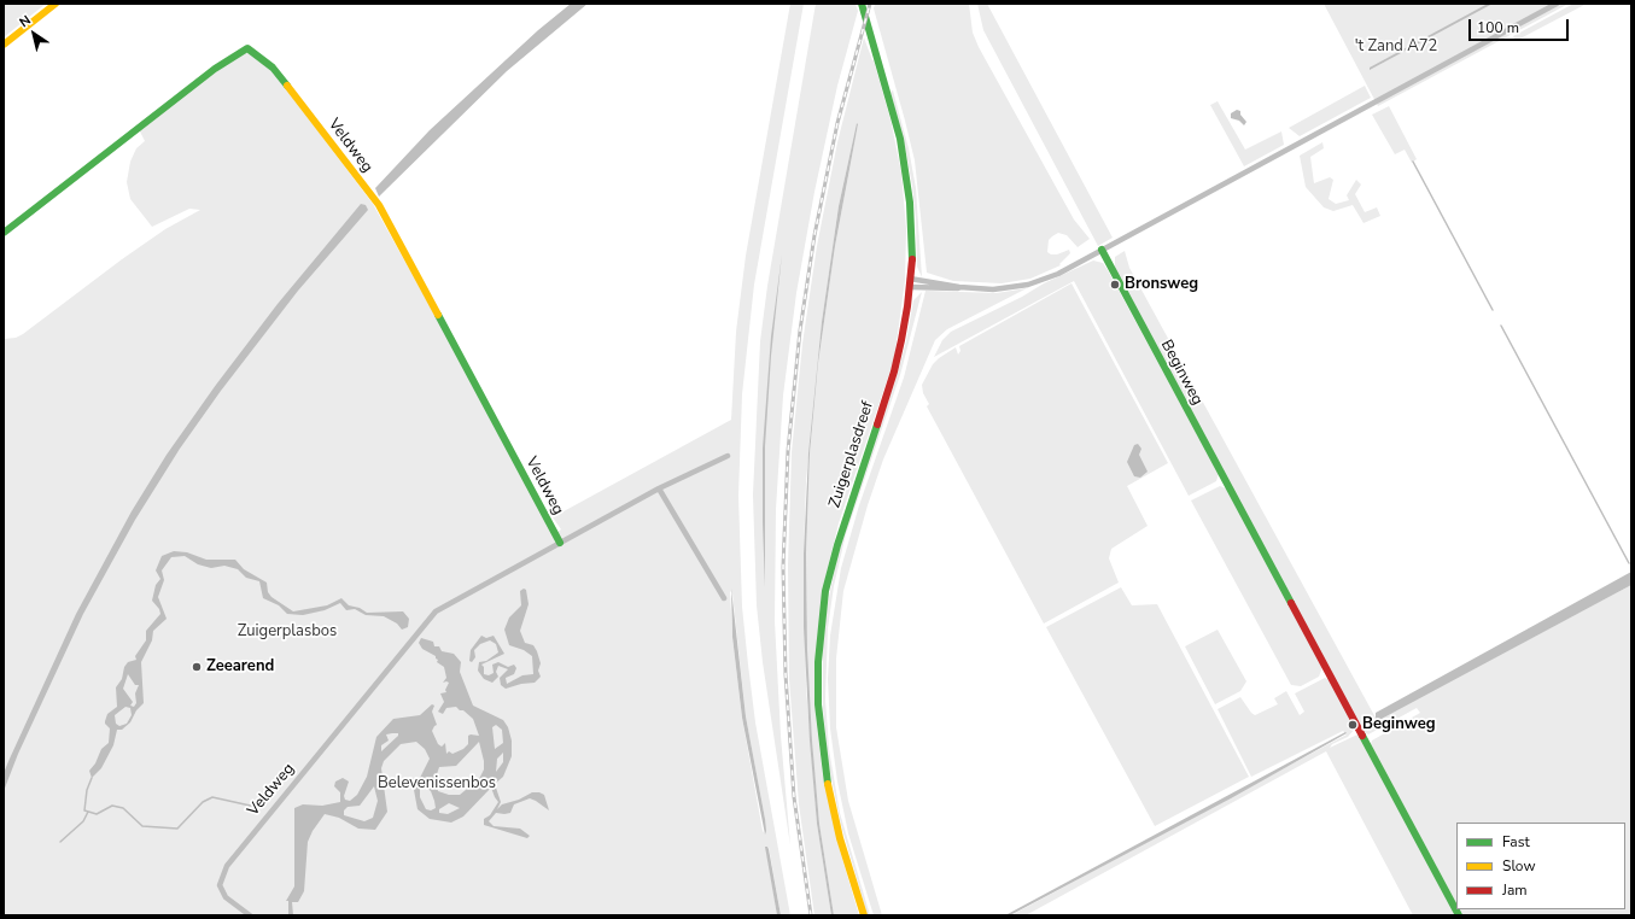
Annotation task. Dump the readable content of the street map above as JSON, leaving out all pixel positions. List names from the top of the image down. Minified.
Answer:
{"streets":{"street":["Veldweg","Beginweg","Zuigerplasdreef"]},"parks":["'t Zand A72","Zuigerplasbos","Belevenissenbos"],"places":["Bronsweg","Zeearend","Beginweg"],"legend":["Fast","Slow","Jam"],"scale_bar":"100 m","north":"top left"}
